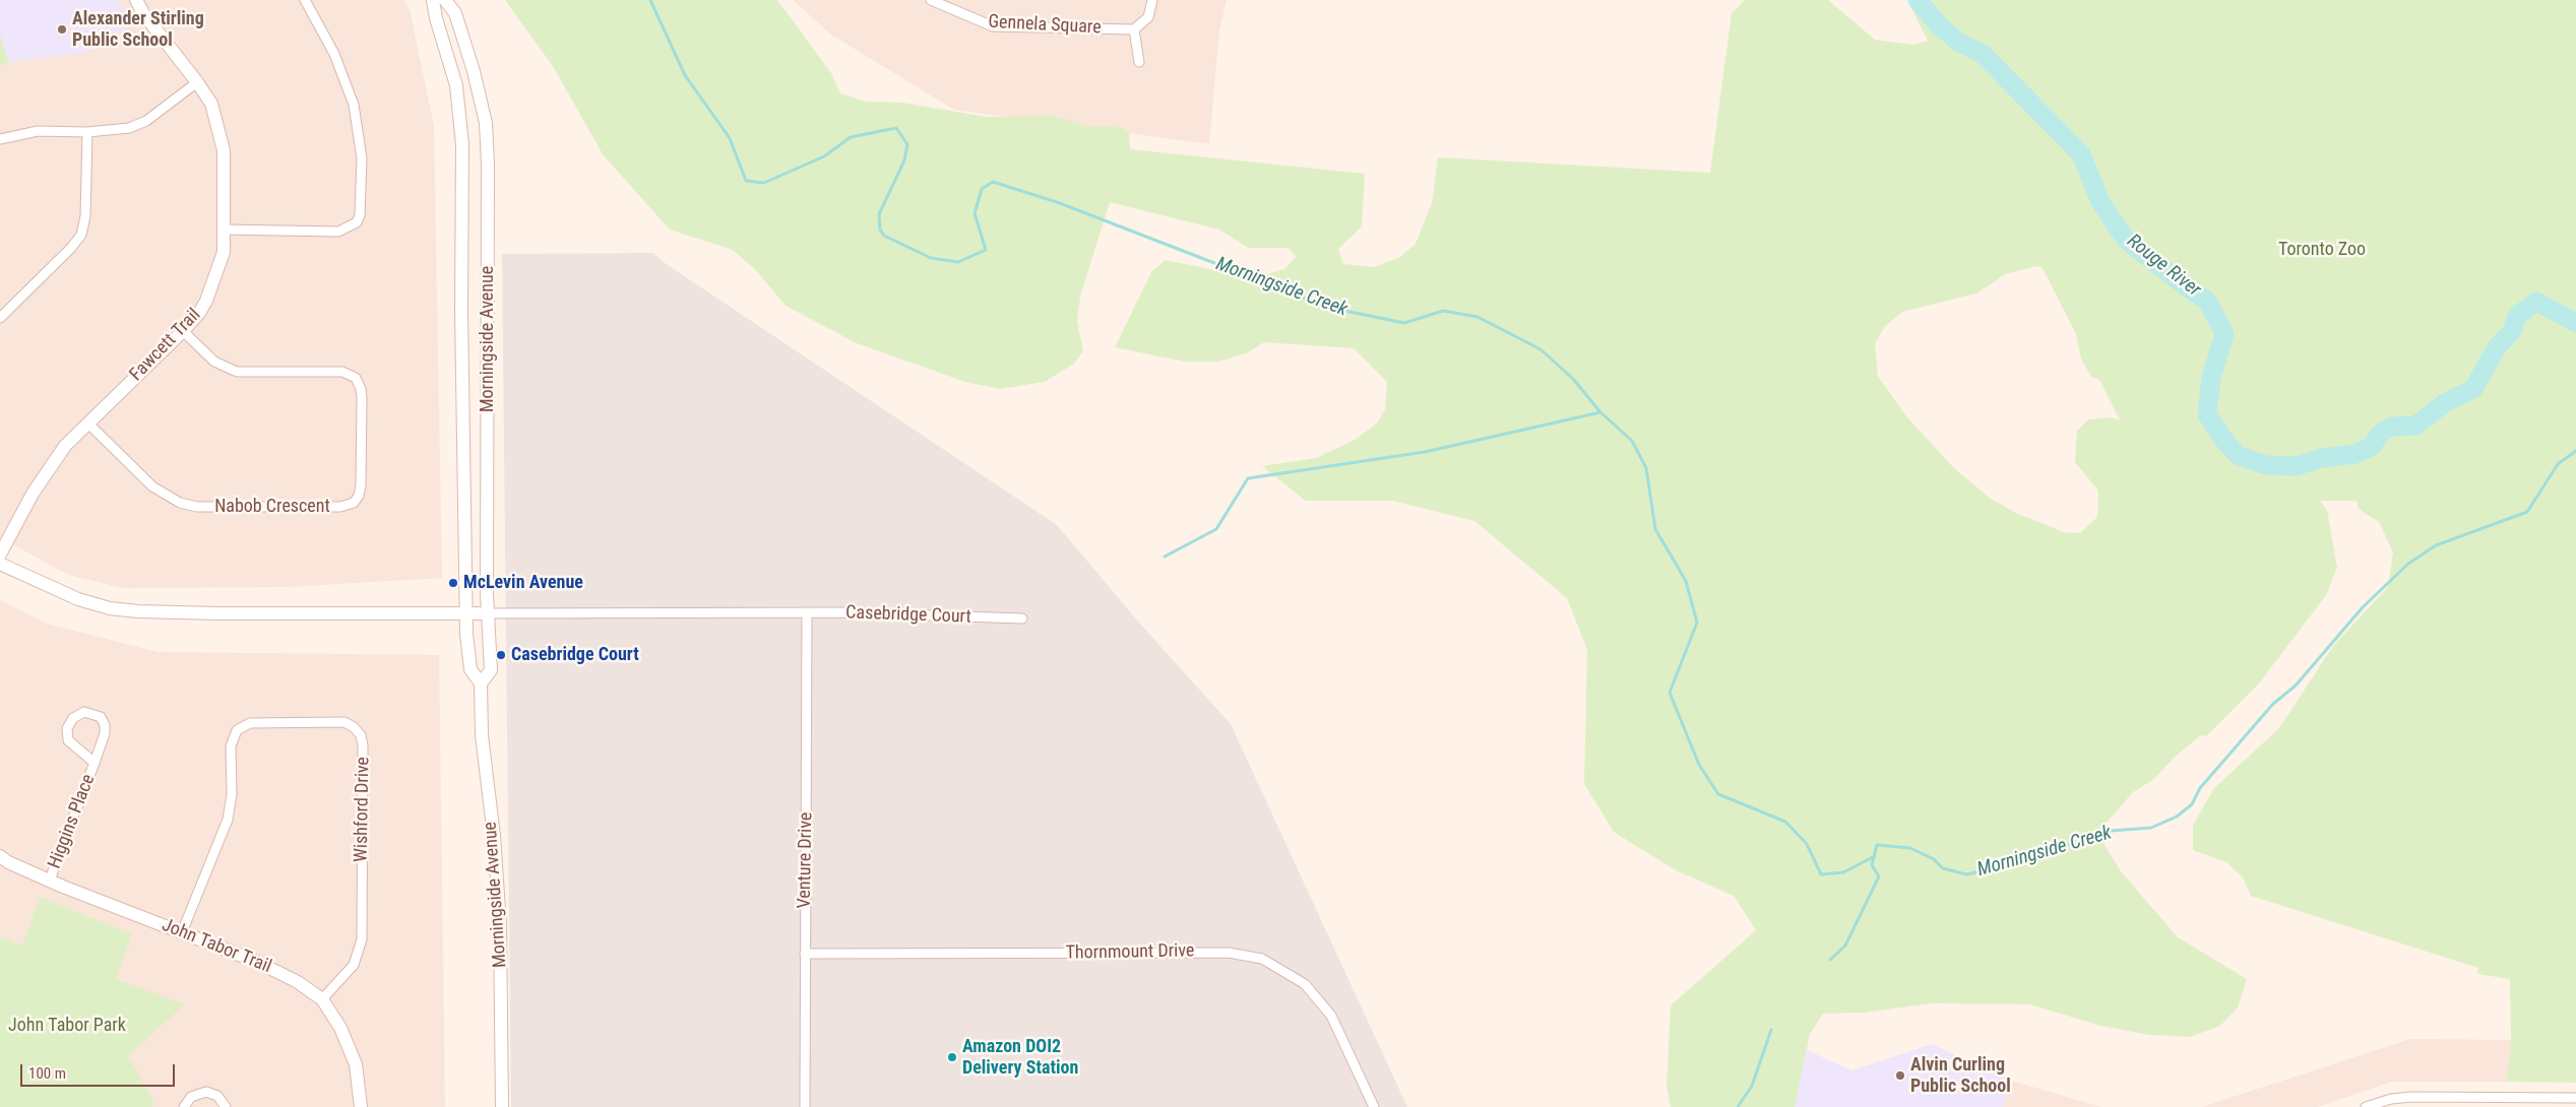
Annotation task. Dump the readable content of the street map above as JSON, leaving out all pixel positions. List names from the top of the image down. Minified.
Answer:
{"streets":{"main road":["Morningside Avenue","Fawcett Trail","John Tabor Trail"],"street":["Gennela Square","Nabob Crescent","Casebridge Court","Wishford Drive","Higgins Place","Venture Drive","Thornmount Drive"]},"crossings":[["Morningside Avenue","Casebridge Court"],["Fawcett Trail","Nabob Crescent"],["Casebridge Court","Venture Drive"],["Wishford Drive","John Tabor Trail"],["Higgins Place","John Tabor Trail"],["Venture Drive","Thornmount Drive"]],"water":["Rouge River","Morningside Creek"],"parks":["Toronto Zoo","John Tabor Park"],"places":["Alexander Stirling Public School","McLevin Avenue","Casebridge Court","Amazon DOI2 Delivery Station","Alvin Curling Public School"],"scale_bar":"100 m"}
